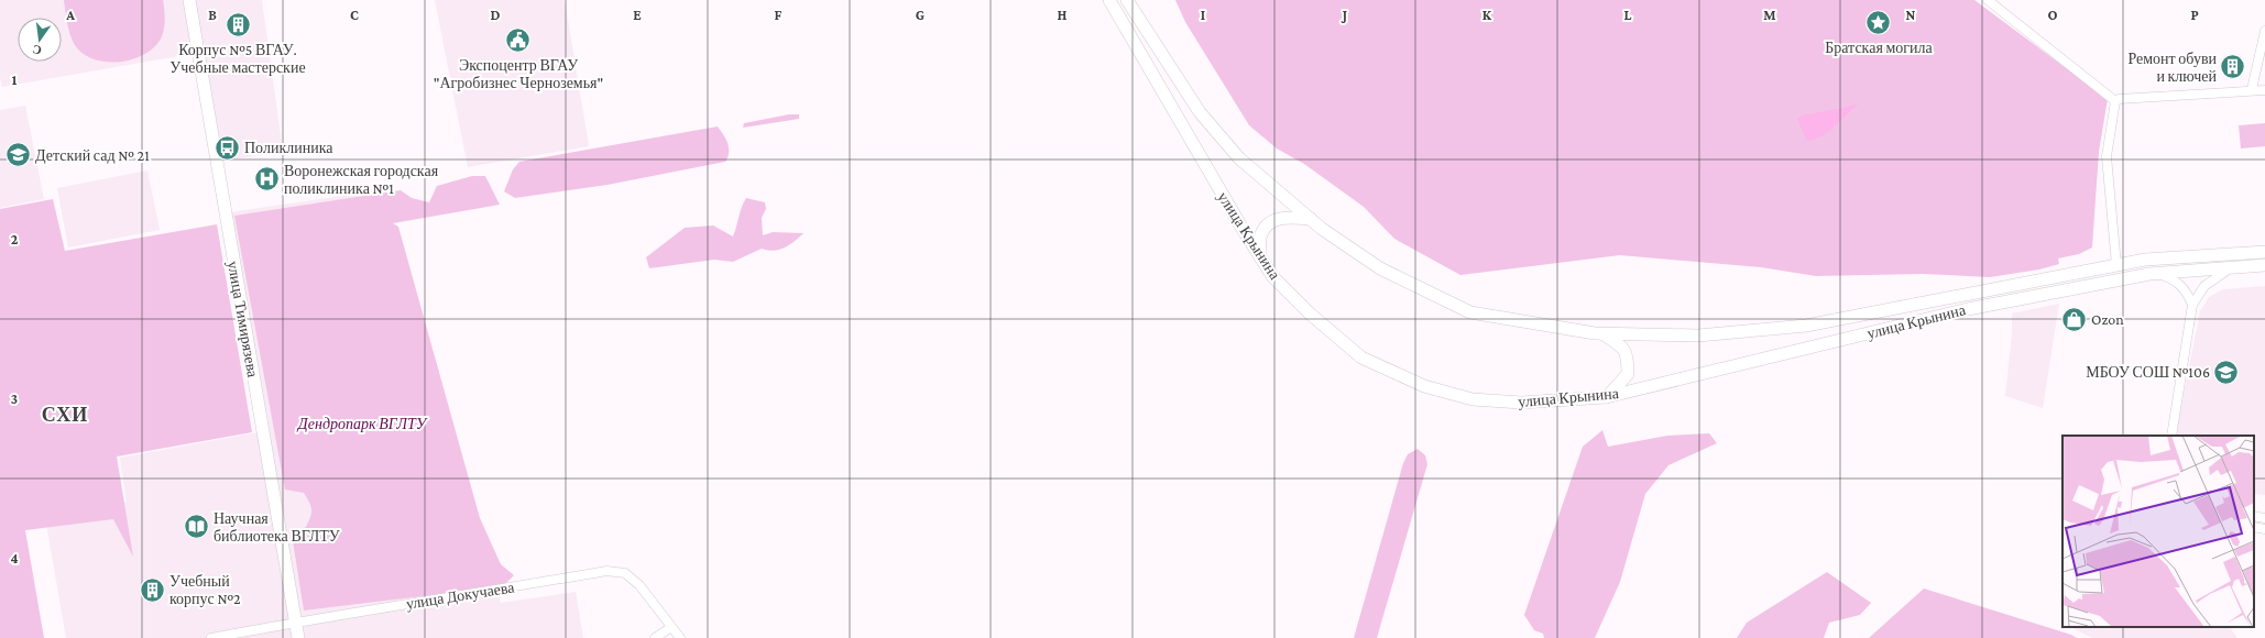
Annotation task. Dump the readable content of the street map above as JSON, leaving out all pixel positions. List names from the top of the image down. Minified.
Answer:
{"streets":{"main road":["улица Крынина","улица Тимирязева"],"street":["улица Докучаева"]},"crossings":[["улица Тимирязева","улица Докучаева"]],"districts":["СХИ"],"parks":["Дендропарк ВГЛТУ"],"places":{"place":["Братская могила"],"building":["Корпус №5 ВГАУ. Учебные мастерские","Ремонт обуви и ключей","Учебный корпус №2"],"public building":["Экспоцентр ВГАУ \"Агробизнес Черноземья\""],"bus stop":["Поликлиника"],"school or university":["Детский сад № 21","МБОУ СОШ №106"],"hospital":["Воронежская городская поликлиника №1"],"shop":["Ozon"],"library":["Научная библиотека ВГЛТУ"]},"north":"bottom","grid":{"columns":["A","B","C","D","E","F","G","H","I","J","K","L","M","N","O","P"],"rows":["1","2","3","4"]}}
